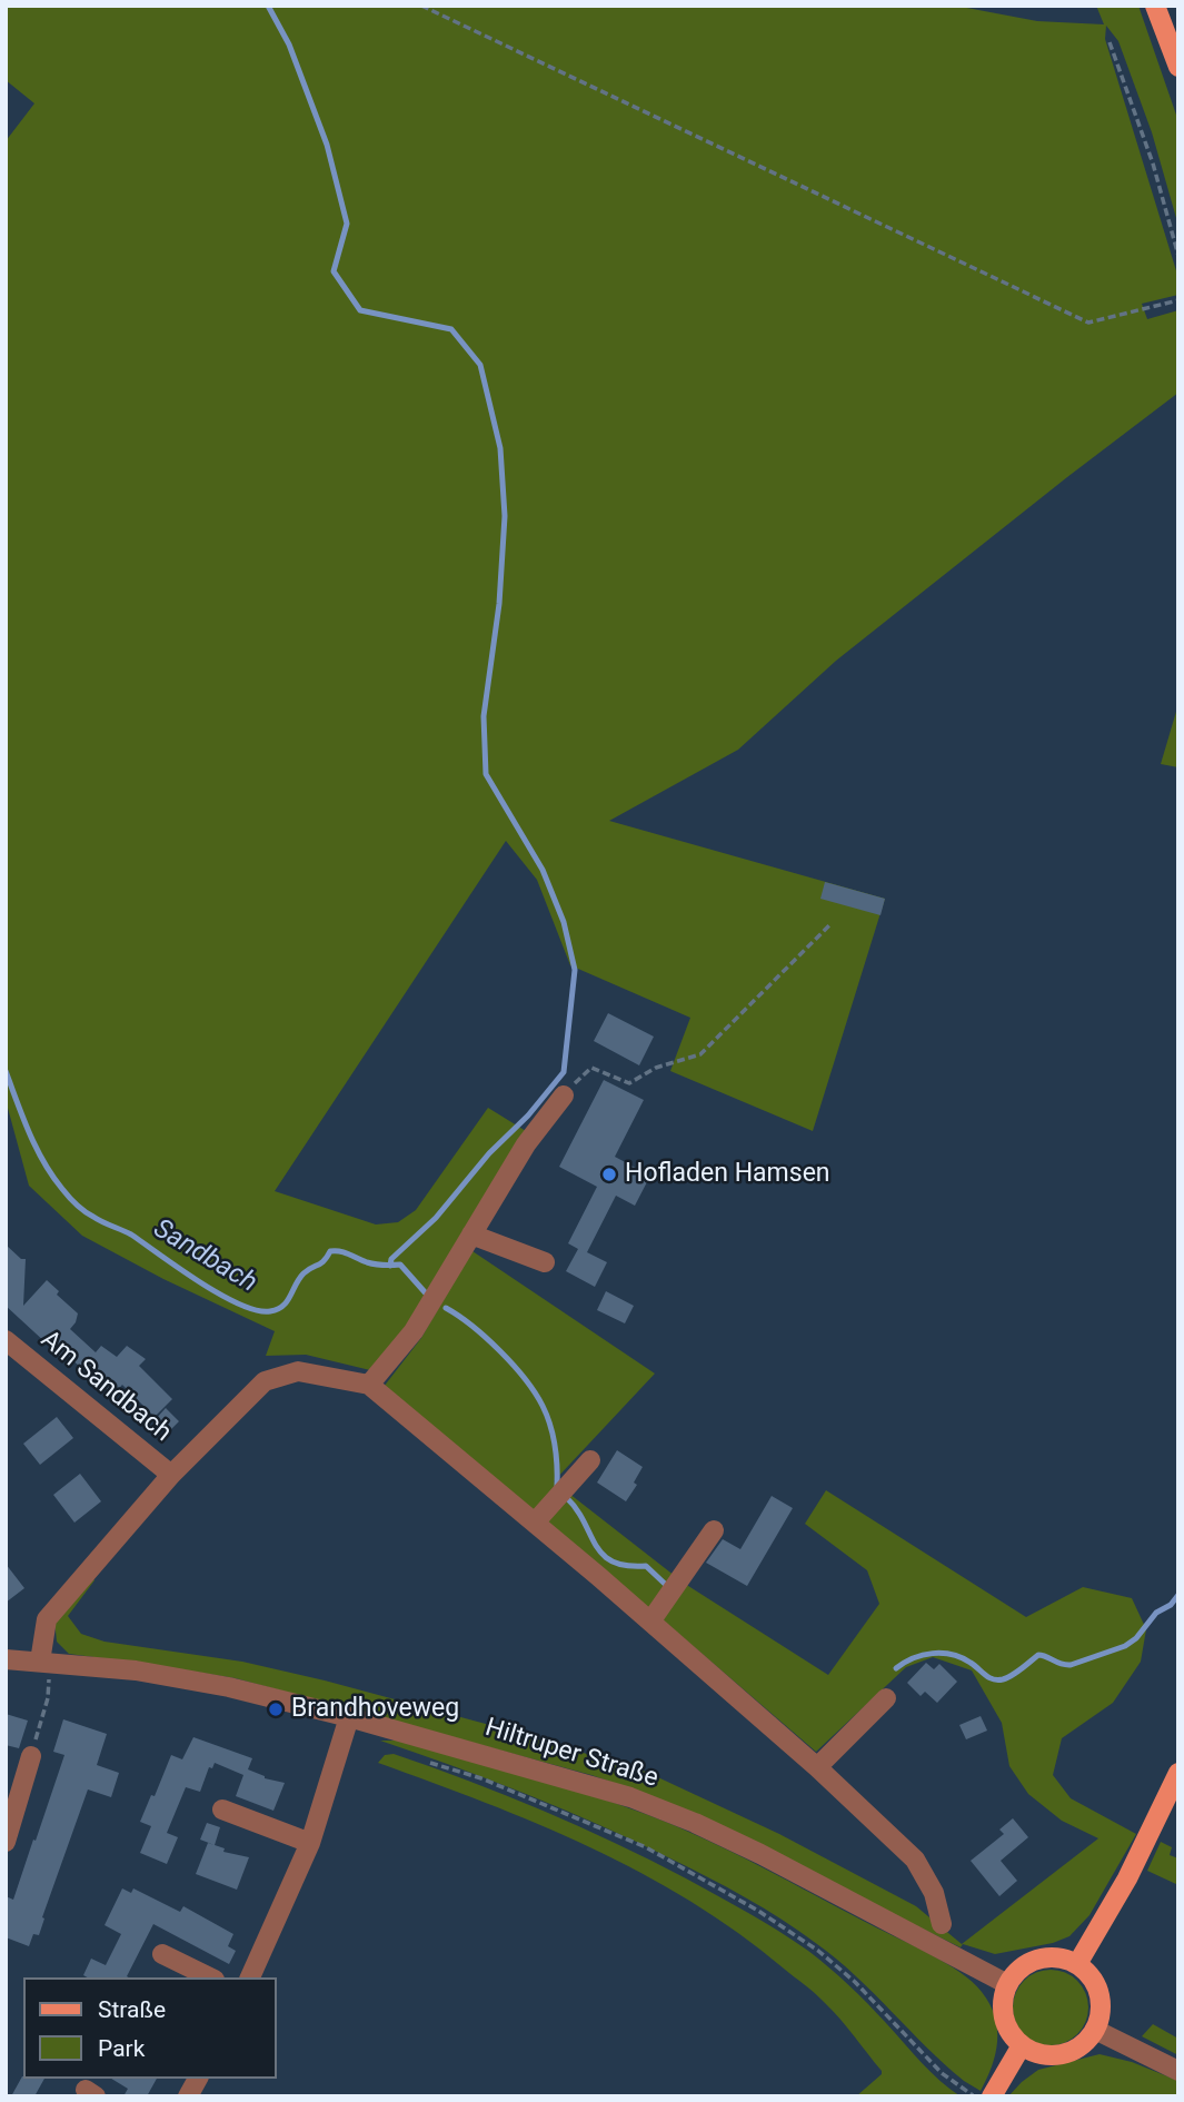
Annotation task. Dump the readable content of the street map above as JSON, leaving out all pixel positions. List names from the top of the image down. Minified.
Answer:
{"streets":{"street":["Am Sandbach","Hiltruper Straße"]},"water":["Sandbach"],"places":["Hofladen Hamsen","Brandhoveweg"],"legend":["Straße","Park"]}
